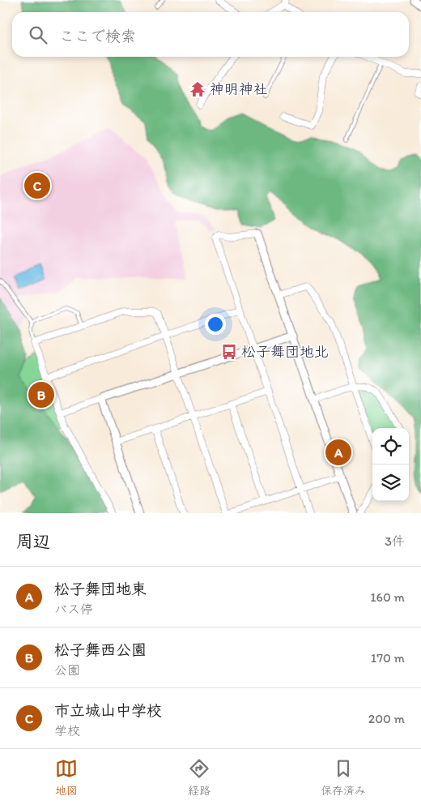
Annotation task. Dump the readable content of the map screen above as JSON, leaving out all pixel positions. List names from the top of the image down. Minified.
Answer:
{"places":{"temple":["神明神社"],"bus stop":["松子舞団地北"]},"page":{"search":"ここで検索","pins":["C","B","A"],"heading":["周辺","3件"],"list":[{"mark":"A","name":"松子舞団地東","note":"バス停","value":"160 m"},{"mark":"B","name":"松子舞西公園","note":"公園","value":"170 m"},{"mark":"C","name":"市立城山中学校","note":"学校","value":"200 m"}],"nav":["地図","経路","保存済み"]}}
